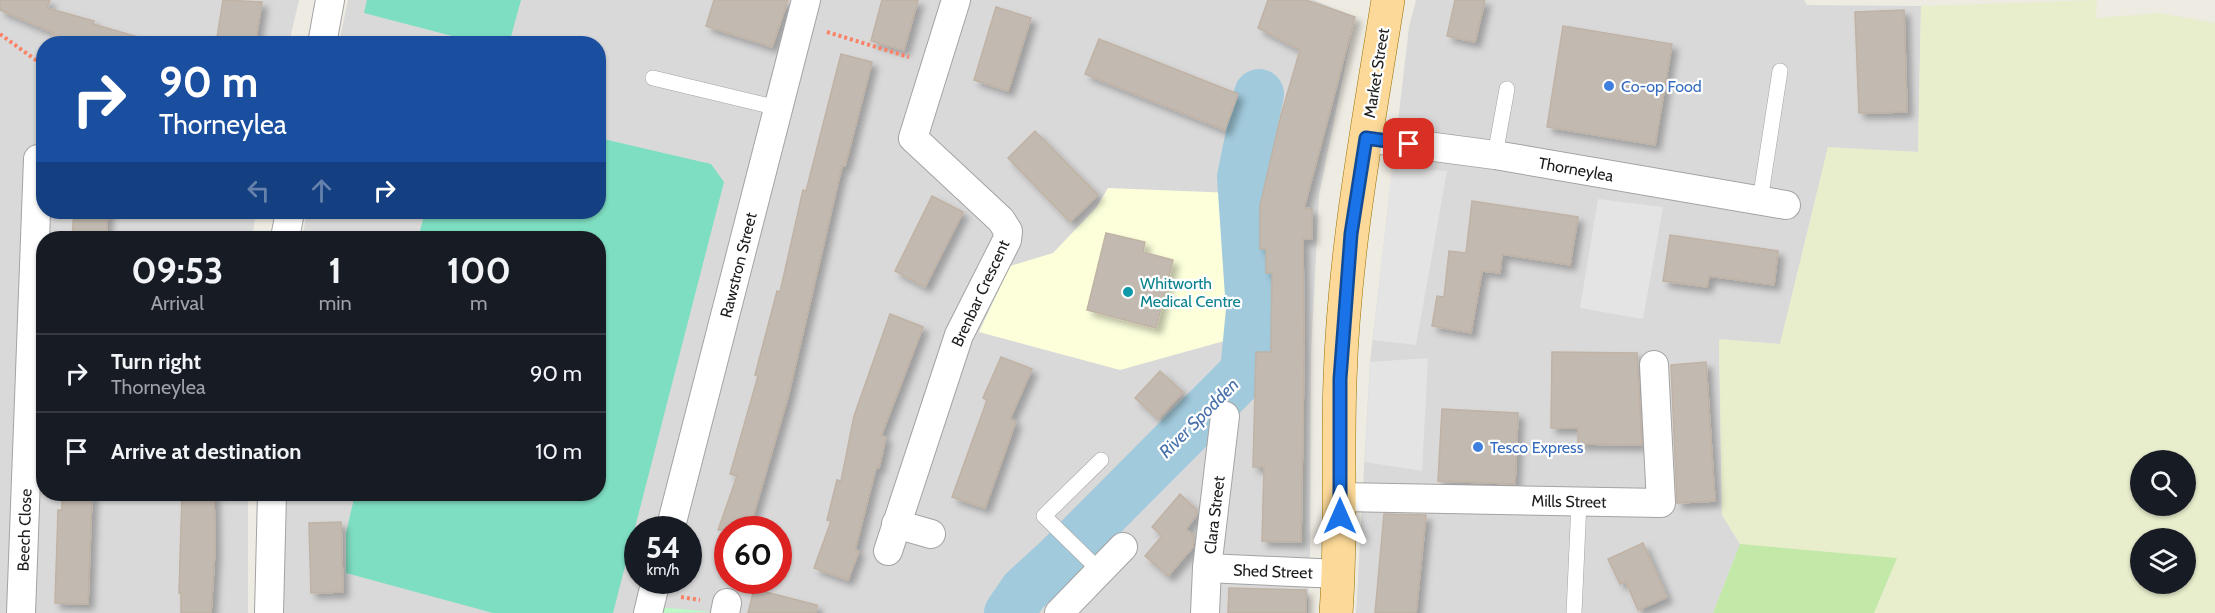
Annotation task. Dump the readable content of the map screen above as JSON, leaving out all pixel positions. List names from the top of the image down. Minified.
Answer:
{"streets":{"main road":["Market Street"],"street":["Thorneylea","Rawstron Street","Brenbar Crescent","Mills Street","Clara Street","Beech Close","Shed Street"]},"crossings":[["Market Street","Thorneylea"],["Market Street","Mills Street"],["Market Street","Shed Street"],["Clara Street","Shed Street"]],"water":["River Spodden"],"places":["Co-op Food","Whitworth Medical Centre","Tesco Express"],"page":{"turn":["90 m","Thorneylea"],"eta":["09:53","Arrival","1","min","100","m"],"list":[{"name":"Turn right","note":"Thorneylea","value":"90 m"},{"name":"Arrive at destination","value":"10 m"}],"speed":"54 km/h","limit":"60"}}
